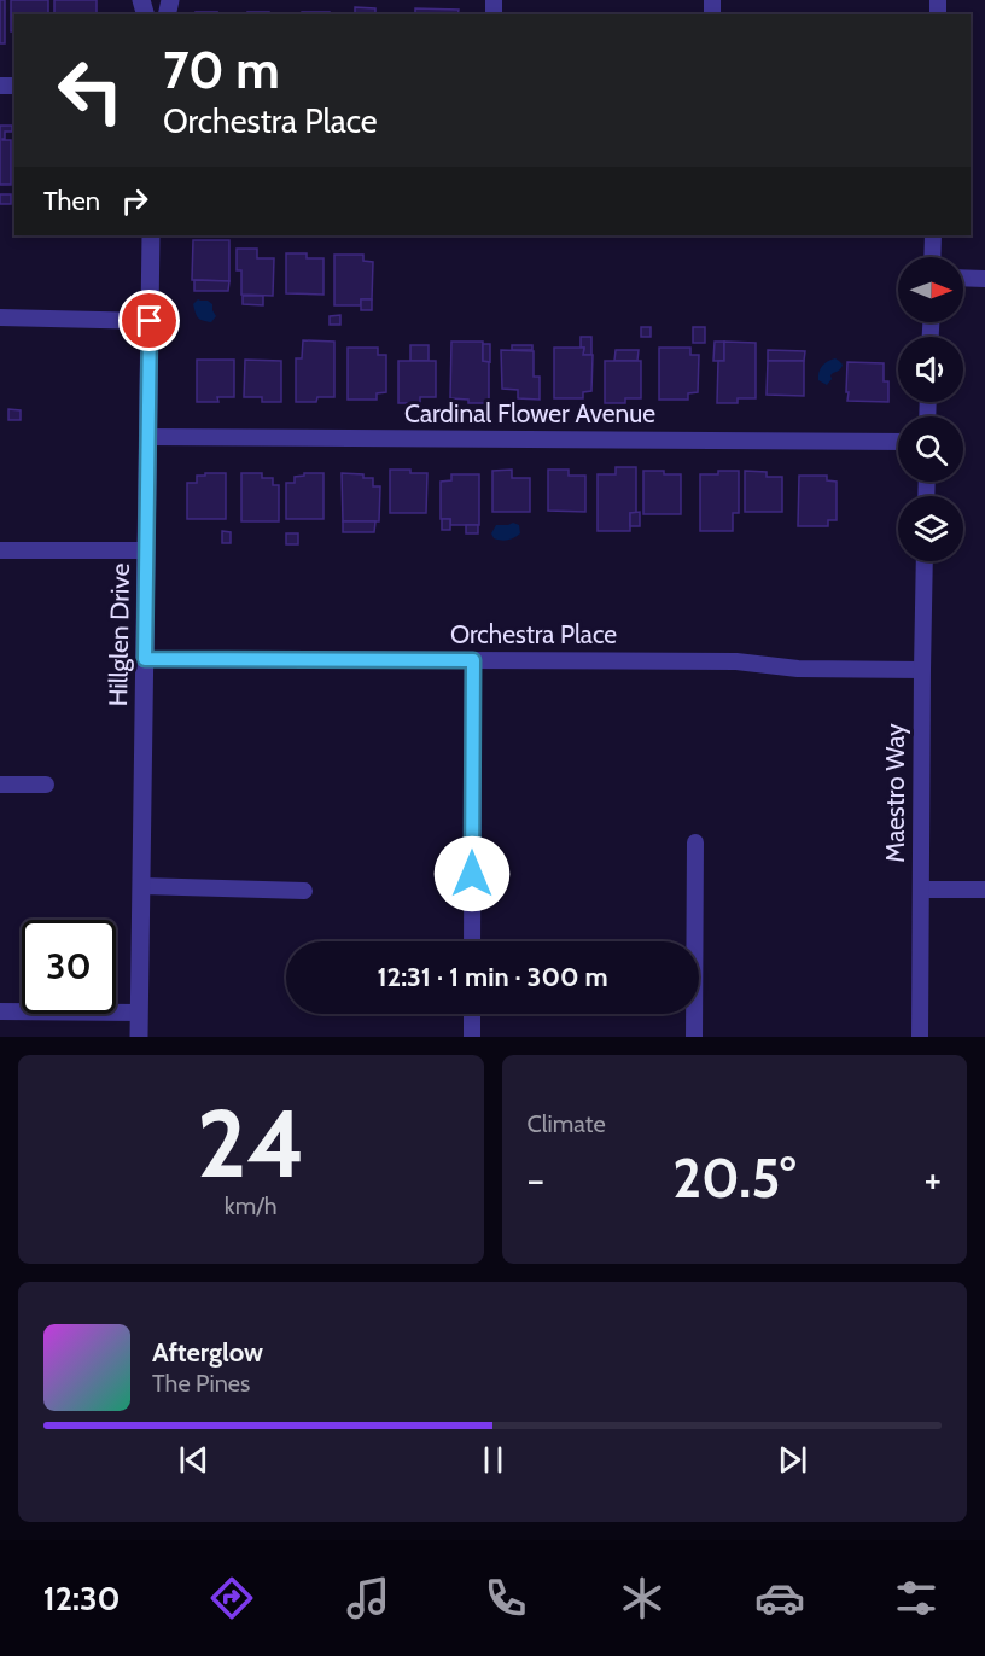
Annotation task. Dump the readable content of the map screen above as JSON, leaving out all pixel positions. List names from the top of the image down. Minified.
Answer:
{"streets":{"street":["Cardinal Flower Avenue","Hillglen Drive","Orchestra Place","Maestro Way"]},"crossings":[["Cardinal Flower Avenue","Hillglen Drive"],["Hillglen Drive","Orchestra Place"],["Orchestra Place","Maestro Way"]],"north":"right","page":{"turn":["70 m","Orchestra Place"],"then":"Then","limit":"30","trip":"12:31 · 1 min · 300 m","tile":[["24","km/h"],"Climate"],"heat":["−","20.5°","+"],"song":["Afterglow","The Pines"],"tabs":"12:30"}}
